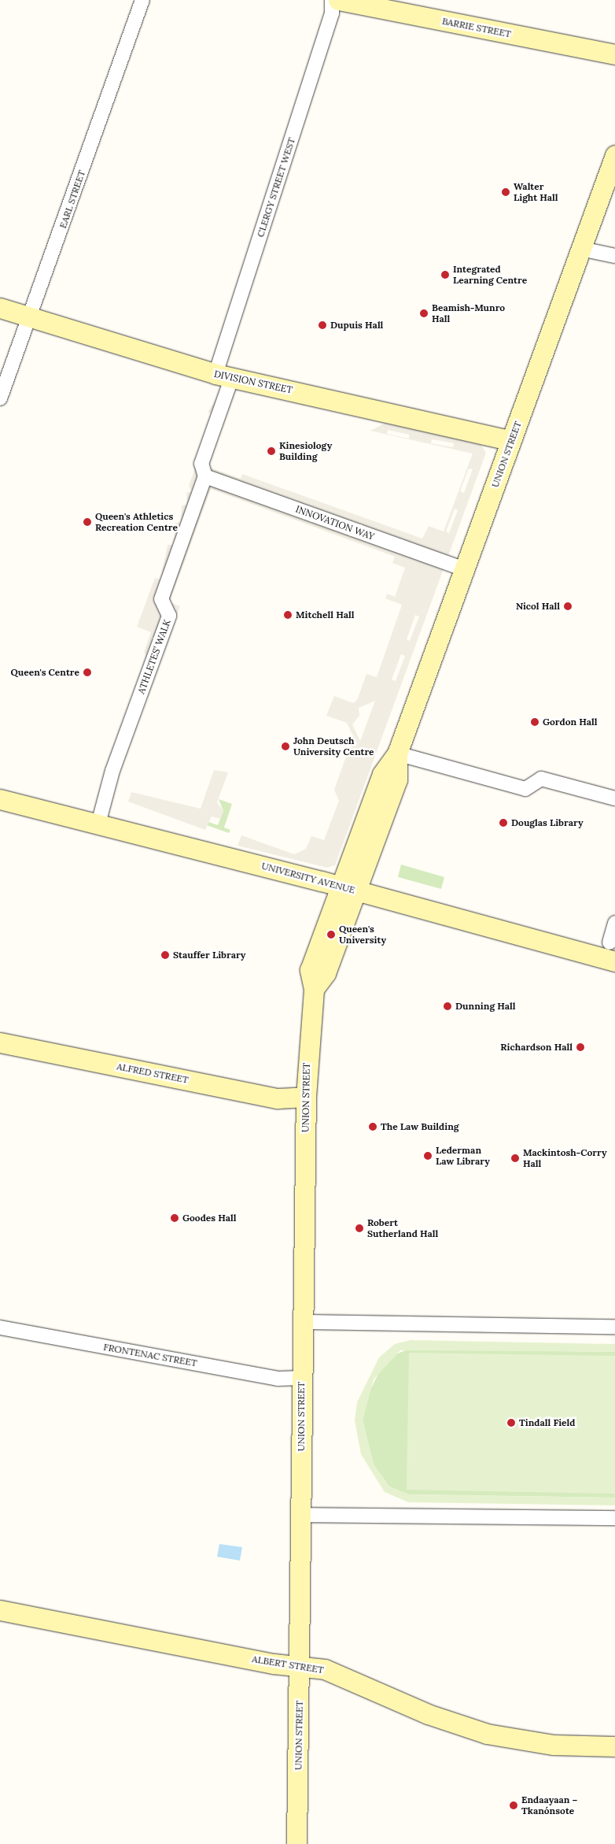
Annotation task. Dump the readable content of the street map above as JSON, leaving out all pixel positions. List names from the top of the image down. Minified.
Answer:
{"streets":{"main road":["BARRIE STREET","DIVISION STREET","UNION STREET","UNIVERSITY AVENUE","ALFRED STREET","ALBERT STREET"],"street":["CLERGY STREET WEST","EARL STREET","INNOVATION WAY","ATHLETES’ WALK","FRONTENAC STREET"]},"crossings":[["CLERGY STREET WEST","DIVISION STREET"],["CLERGY STREET WEST","ATHLETES’ WALK"],["EARL STREET","DIVISION STREET"],["DIVISION STREET","UNION STREET"],["DIVISION STREET","ATHLETES’ WALK"],["UNION STREET","INNOVATION WAY"],["UNION STREET","UNIVERSITY AVENUE"],["UNION STREET","ALFRED STREET"],["UNION STREET","FRONTENAC STREET"],["UNION STREET","ALBERT STREET"],["INNOVATION WAY","ATHLETES’ WALK"],["ATHLETES’ WALK","UNIVERSITY AVENUE"]],"places":["Walter Light Hall","Integrated Learning Centre","Beamish-Munro Hall","Dupuis Hall","Kinesiology Building","Queen's Athletics Recreation Centre","Nicol Hall","Mitchell Hall","Queen's Centre","Gordon Hall","John Deutsch University Centre","Douglas Library","Queen's University","Stauffer Library","Dunning Hall","Richardson Hall","The Law Building","Lederman Law Library","Mackintosh-Corry Hall","Goodes Hall","Robert Sutherland Hall","Tindall Field","Endaayaan – Tkanónsote"]}
